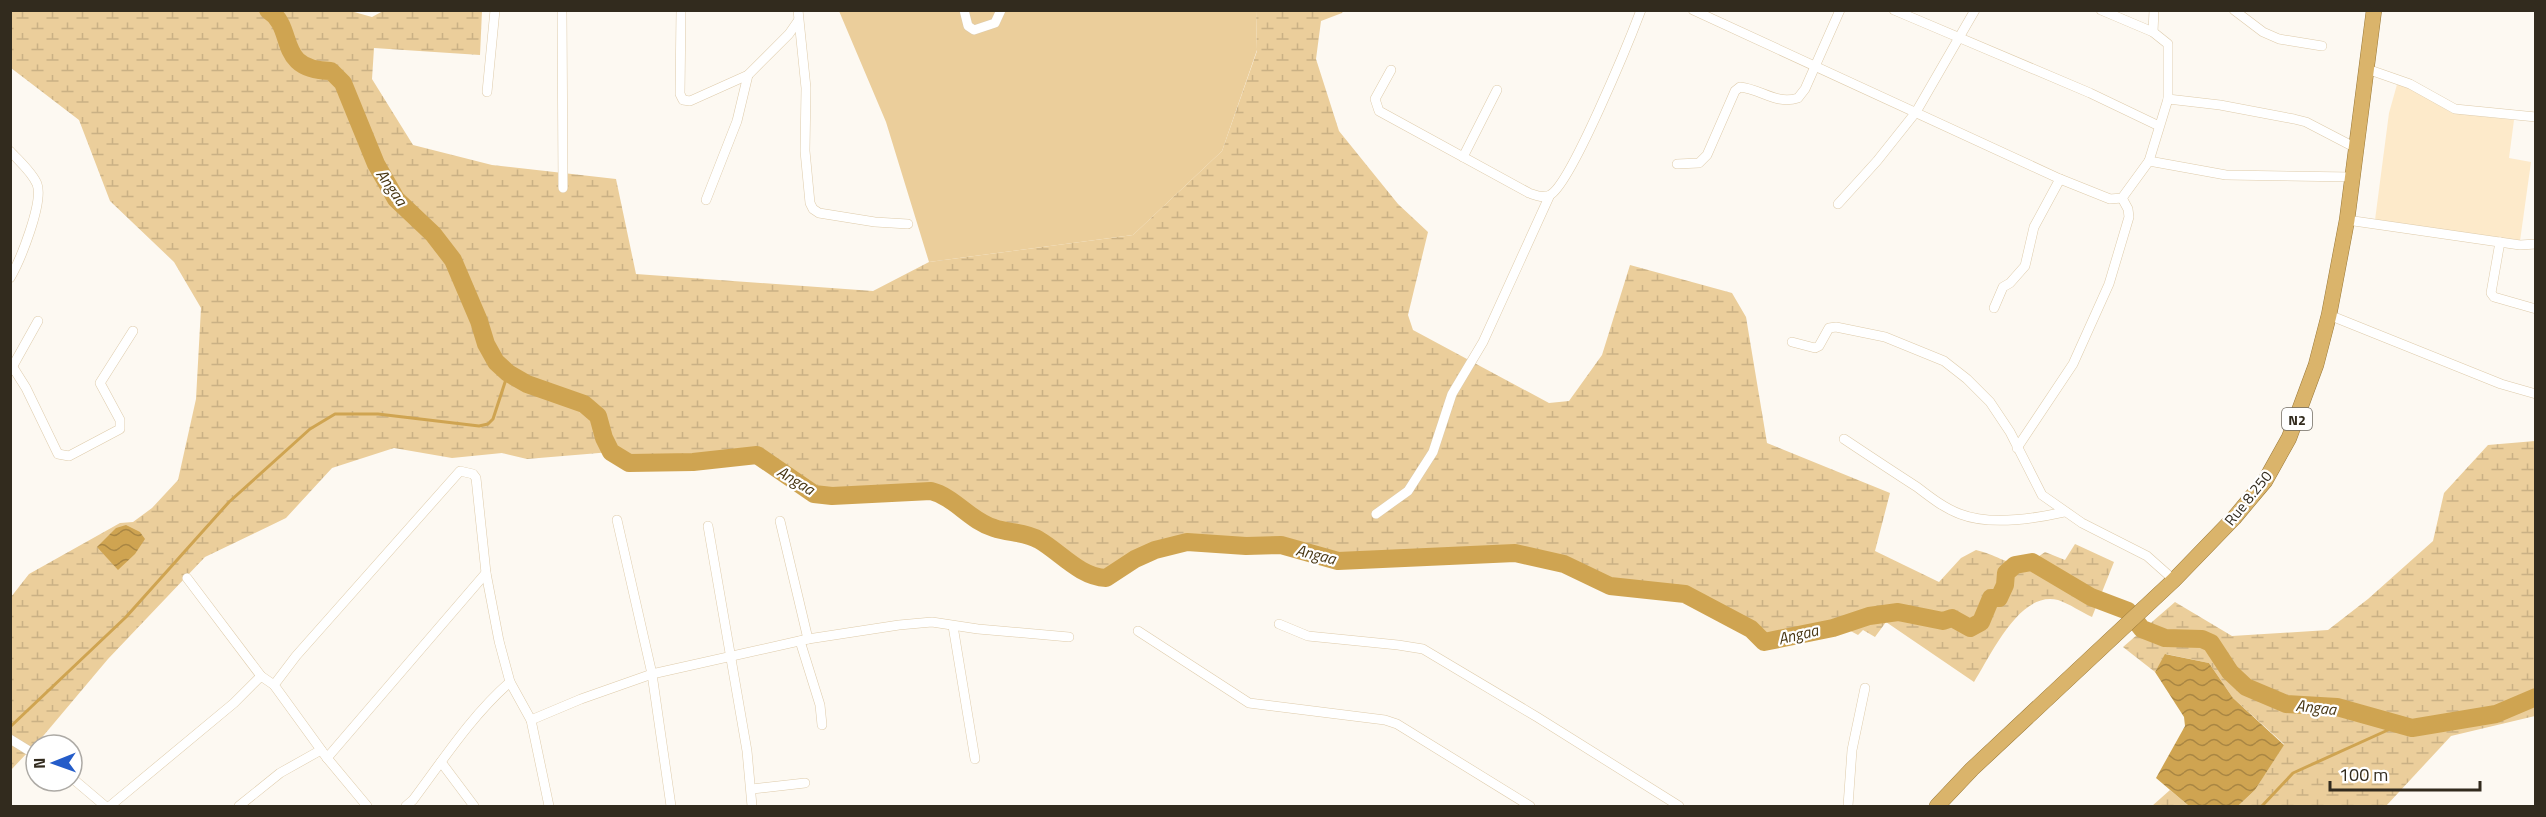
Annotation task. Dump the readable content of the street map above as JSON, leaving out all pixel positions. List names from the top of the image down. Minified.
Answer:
{"streets":{"highway":["N2","Rue 8.250"]},"water":["Angaa"],"scale_bar":"100 m","north":"left"}
